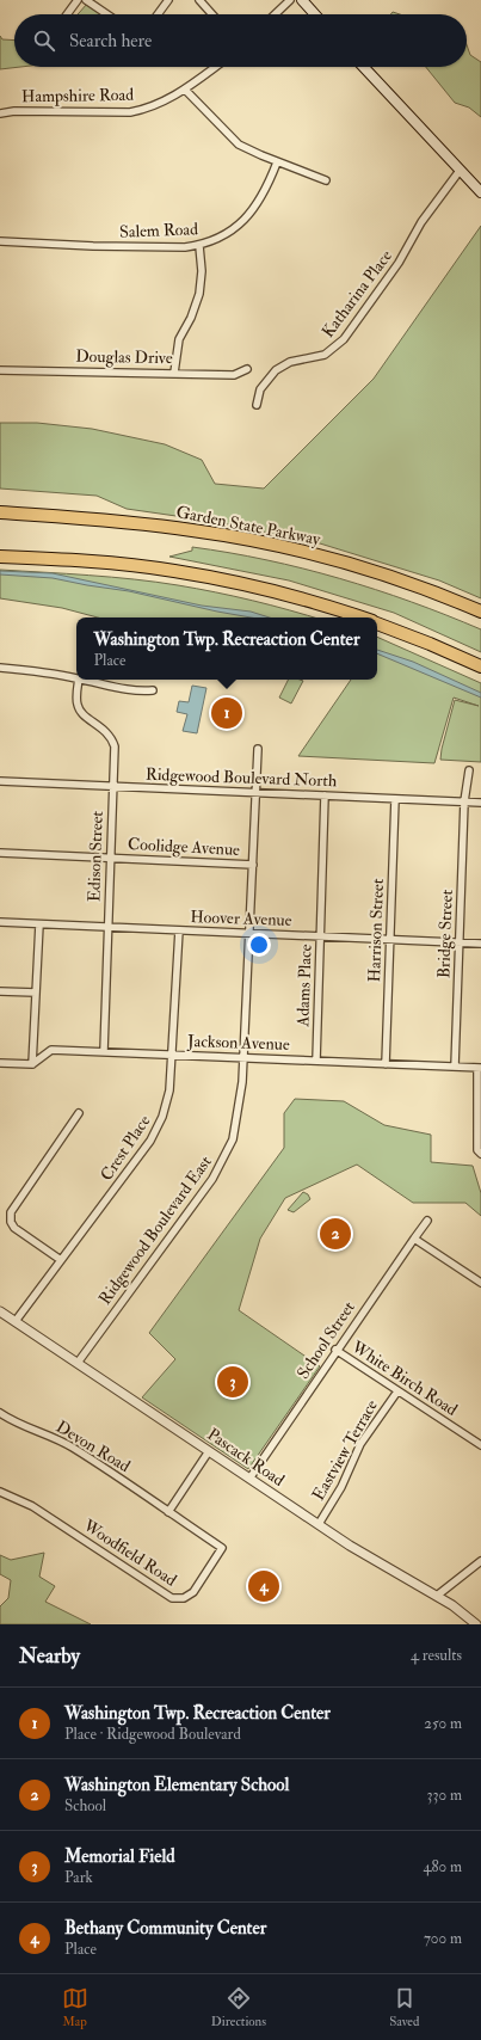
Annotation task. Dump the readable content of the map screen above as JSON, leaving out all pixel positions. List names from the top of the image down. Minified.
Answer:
{"streets":{"highway":["Garden State Parkway"],"street":["Hampshire Road","Salem Road","Katharina Place","Douglas Drive","Ridgewood Boulevard North","Coolidge Avenue","Edison Street","Hoover Avenue","Harrison Street","Bridge Street","Adams Place","Jackson Avenue","Crest Place","Ridgewood Boulevard East","School Street","White Birch Road","Devon Road","Eastview Terrace","Pascack Road","Woodfield Road"]},"crossings":[["Ridgewood Boulevard North","Edison Street"],["Ridgewood Boulevard North","Harrison Street"],["Ridgewood Boulevard North","Bridge Street"],["Ridgewood Boulevard North","Adams Place"],["Ridgewood Boulevard North","Ridgewood Boulevard East"],["Coolidge Avenue","Edison Street"],["Coolidge Avenue","Ridgewood Boulevard East"],["Edison Street","Hoover Avenue"],["Edison Street","Jackson Avenue"],["Hoover Avenue","Harrison Street"],["Hoover Avenue","Bridge Street"],["Hoover Avenue","Adams Place"],["Hoover Avenue","Crest Place"],["Hoover Avenue","Ridgewood Boulevard East"],["Harrison Street","Jackson Avenue"],["Bridge Street","Jackson Avenue"],["Adams Place","Jackson Avenue"],["Jackson Avenue","Crest Place"],["Jackson Avenue","Ridgewood Boulevard East"],["Crest Place","Pascack Road"],["Ridgewood Boulevard East","Pascack Road"],["School Street","White Birch Road"],["School Street","Pascack Road"],["White Birch Road","Eastview Terrace"],["Devon Road","Woodfield Road"],["Eastview Terrace","Pascack Road"]],"page":{"search":"Search here","popup":["Washington Twp. Recreaction Center","Place"],"pins":["1","2","3","4"],"heading":["Nearby","4 results"],"list":[{"mark":"1","name":"Washington Twp. Recreaction Center","note":"Place · Ridgewood Boulevard","value":"250 m"},{"mark":"2","name":"Washington Elementary School","note":"School","value":"330 m"},{"mark":"3","name":"Memorial Field","note":"Park","value":"480 m"},{"mark":"4","name":"Bethany Community Center","note":"Place","value":"700 m"}],"nav":["Map","Directions","Saved"]}}
